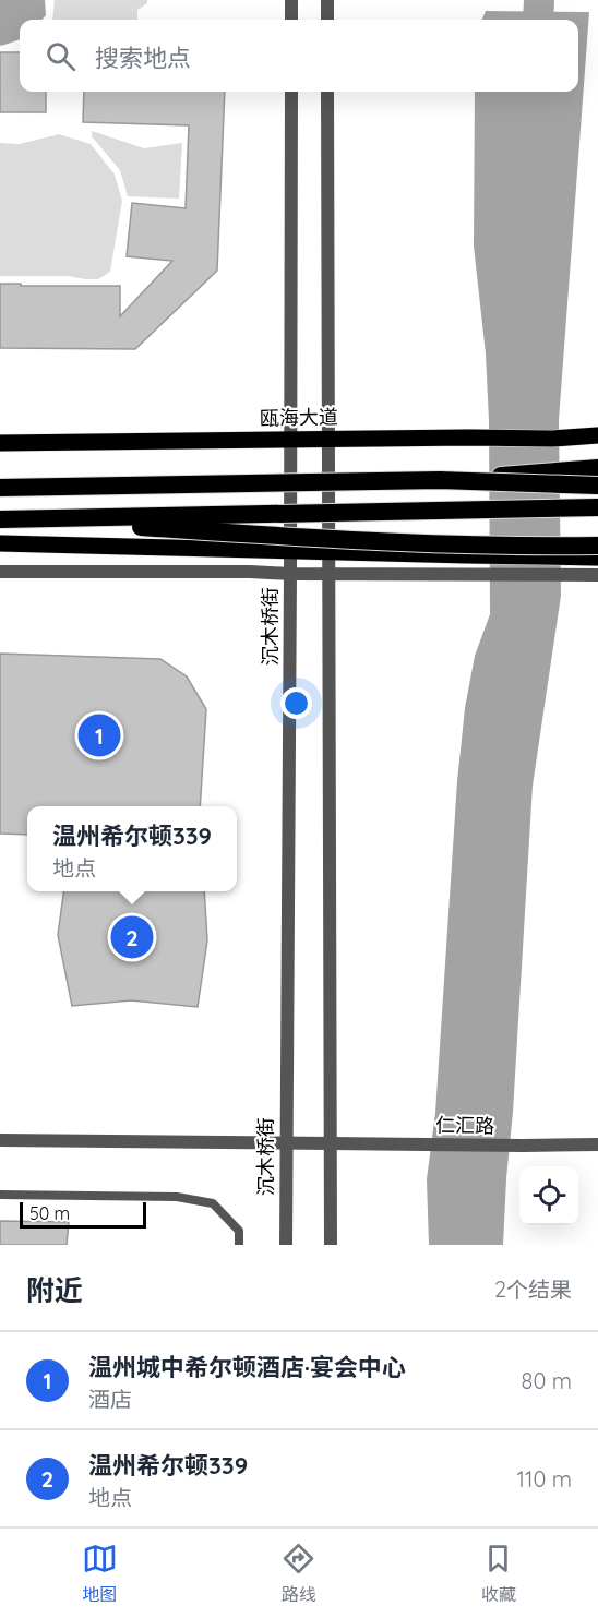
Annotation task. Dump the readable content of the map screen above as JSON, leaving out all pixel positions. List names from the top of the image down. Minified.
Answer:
{"streets":{"main road":["瓯海大道"],"street":["沉木桥街","仁汇路"]},"crossings":[["瓯海大道","沉木桥街"],["沉木桥街","仁汇路"]],"scale_bar":"50 m","page":{"search":"搜索地点","pins":["1","2"],"popup":["温州希尔顿339","地点"],"scale":"50 m","heading":["附近","2个结果"],"list":[{"mark":"1","name":"温州城中希尔顿酒店·宴会中心","note":"酒店","value":"80 m"},{"mark":"2","name":"温州希尔顿339","note":"地点","value":"110 m"}],"nav":["地图","路线","收藏"]}}
